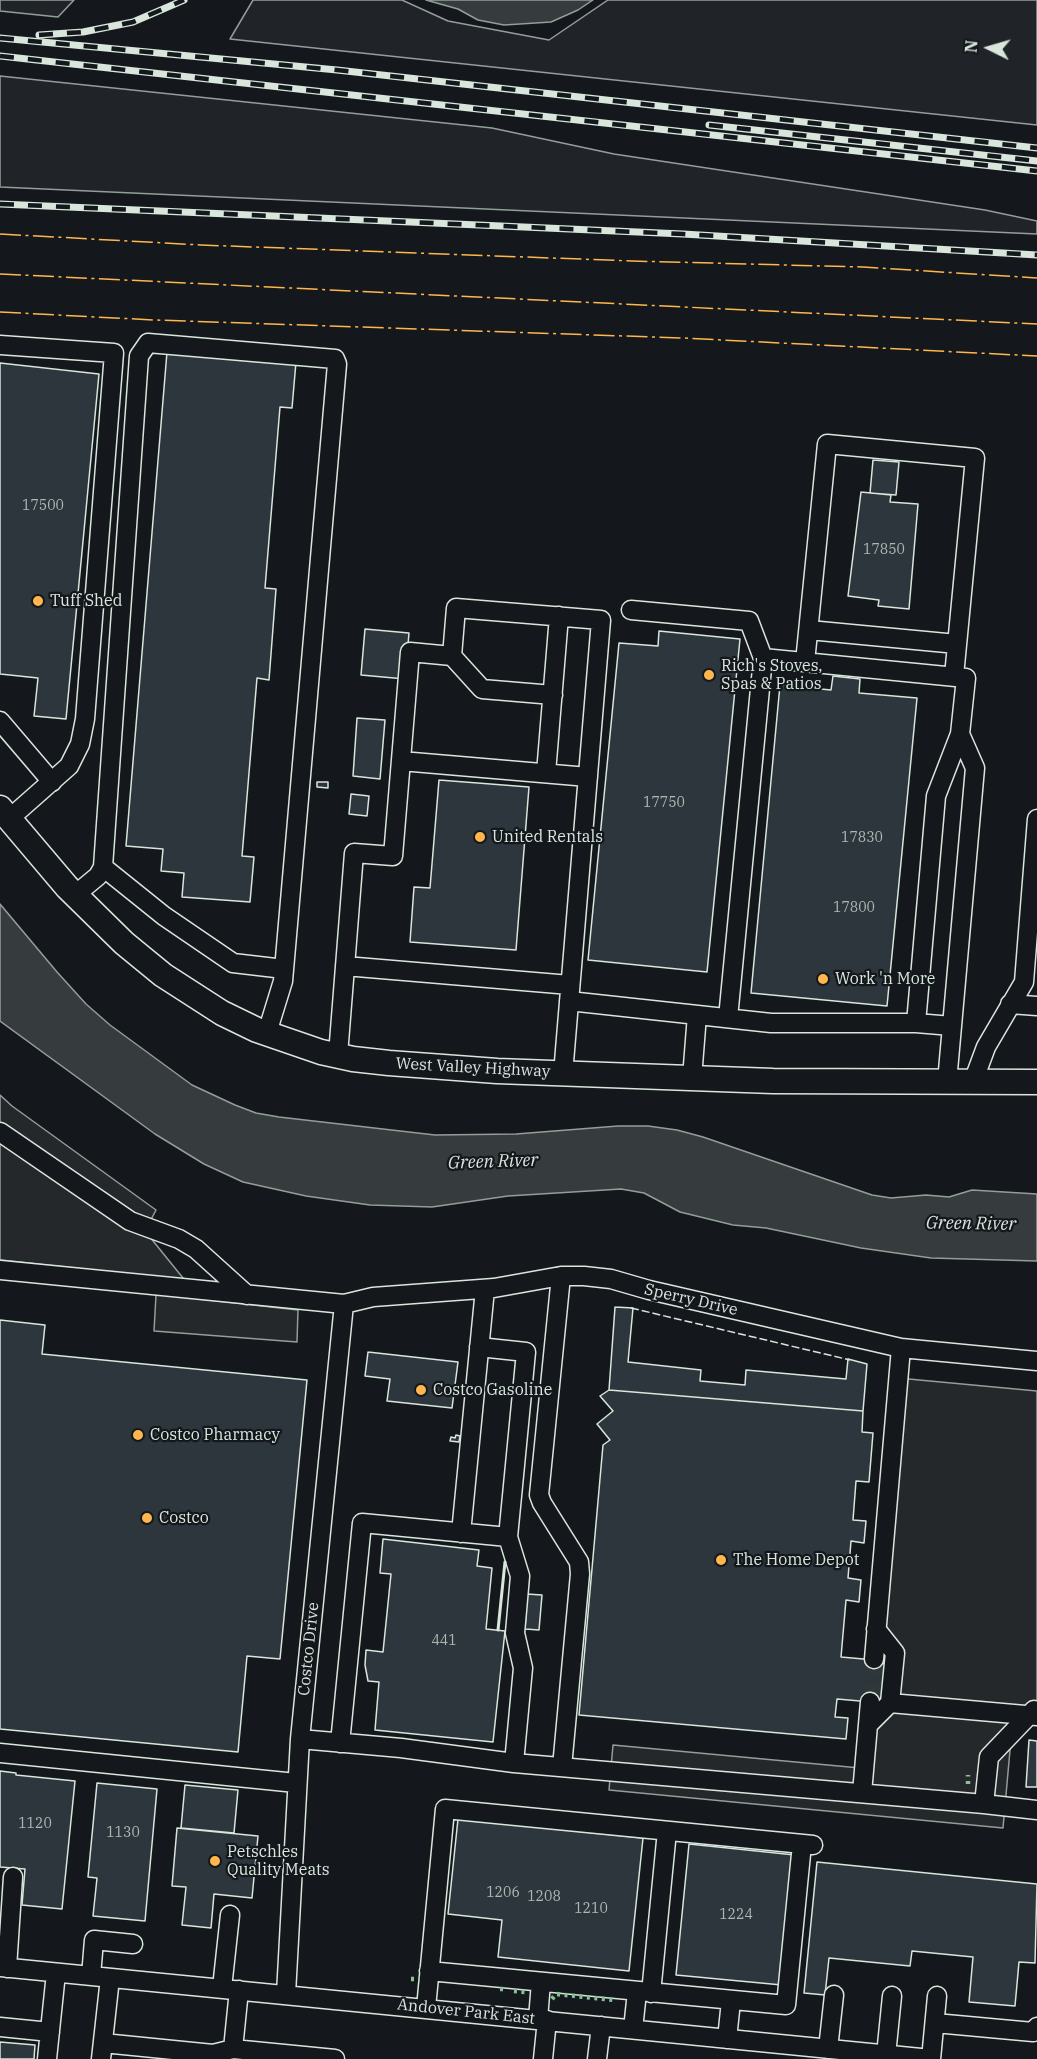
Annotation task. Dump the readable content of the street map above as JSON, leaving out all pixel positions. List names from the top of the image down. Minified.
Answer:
{"streets":{"main road":["West Valley Highway"],"street":["Sperry Drive","Costco Drive","Andover Park East"]},"crossings":[["Sperry Drive","Costco Drive"],["Costco Drive","Andover Park East"]],"water":["Green River"],"places":["Tuff Shed","Rich's Stoves, Spas & Patios","United Rentals","Work 'n More","Costco Gasoline","Costco Pharmacy","Costco","The Home Depot","Petschles Quality Meats"],"house_numbers":["17500","17850","17750","17830","17800","441","1120","1130","1206","1208","1210","1224"],"north":"left"}
